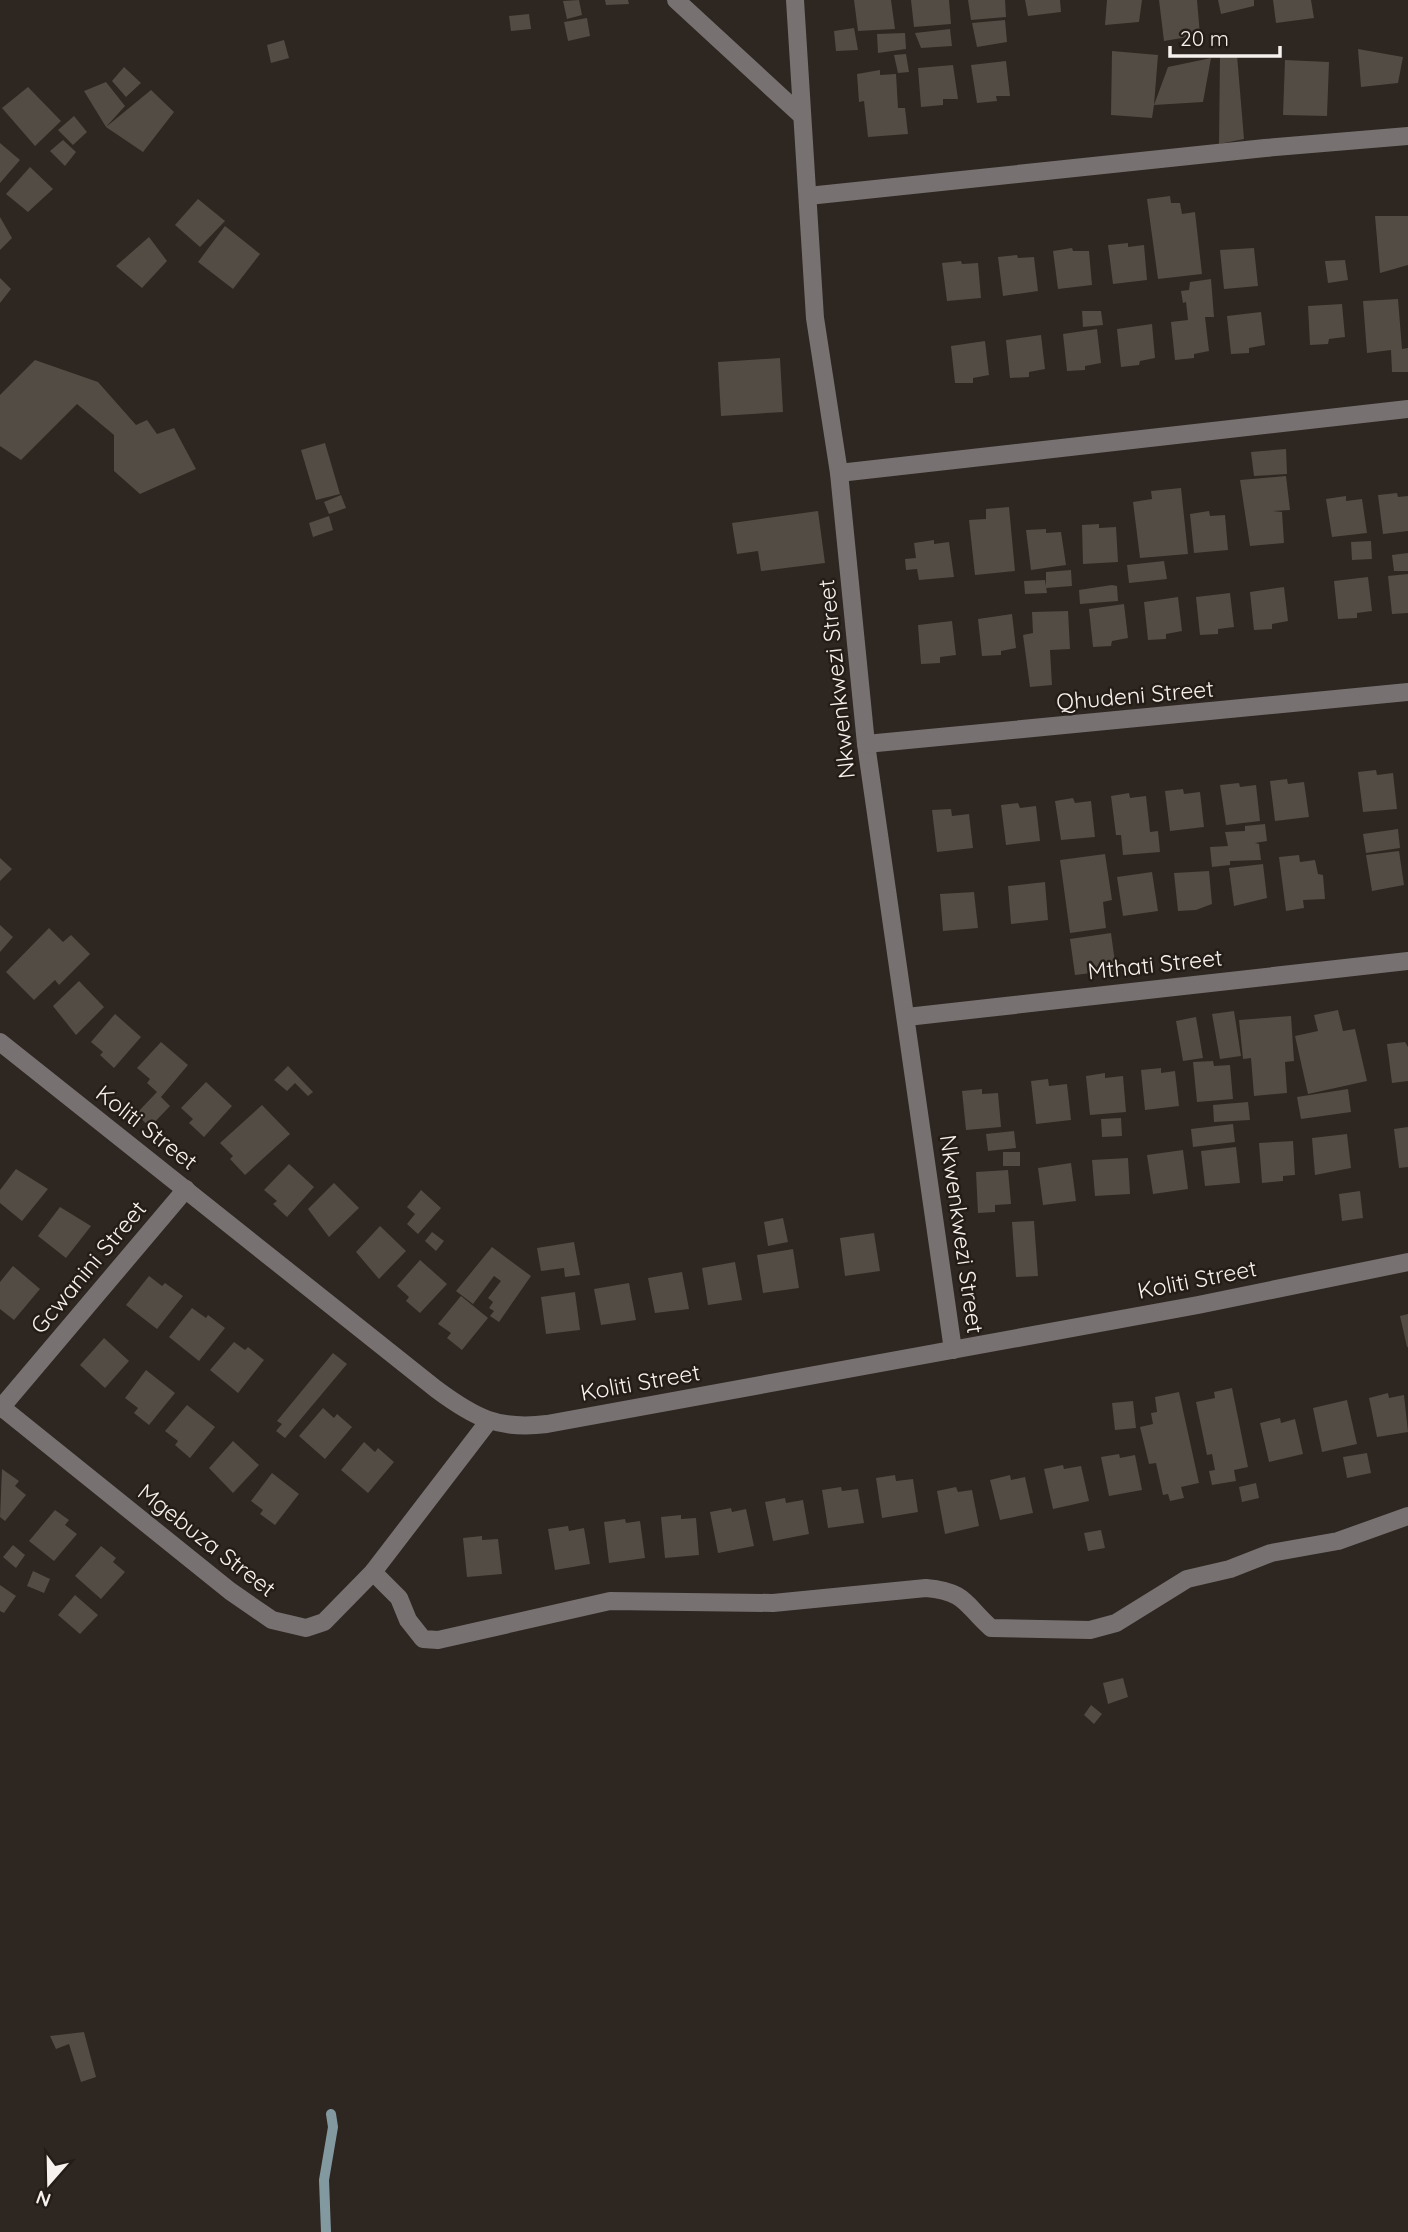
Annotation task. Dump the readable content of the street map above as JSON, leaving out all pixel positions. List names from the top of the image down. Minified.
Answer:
{"streets":{"street":["Nkwenkwezi Street","Qhudeni Street","Mthati Street","Koliti Street","Gcwanini Street","Mgebuza Street"]},"crossings":[["Nkwenkwezi Street","Qhudeni Street"],["Nkwenkwezi Street","Mthati Street"],["Nkwenkwezi Street","Koliti Street"],["Koliti Street","Gcwanini Street"],["Koliti Street","Mgebuza Street"],["Gcwanini Street","Mgebuza Street"]],"scale_bar":"20 m","north":"bottom"}
